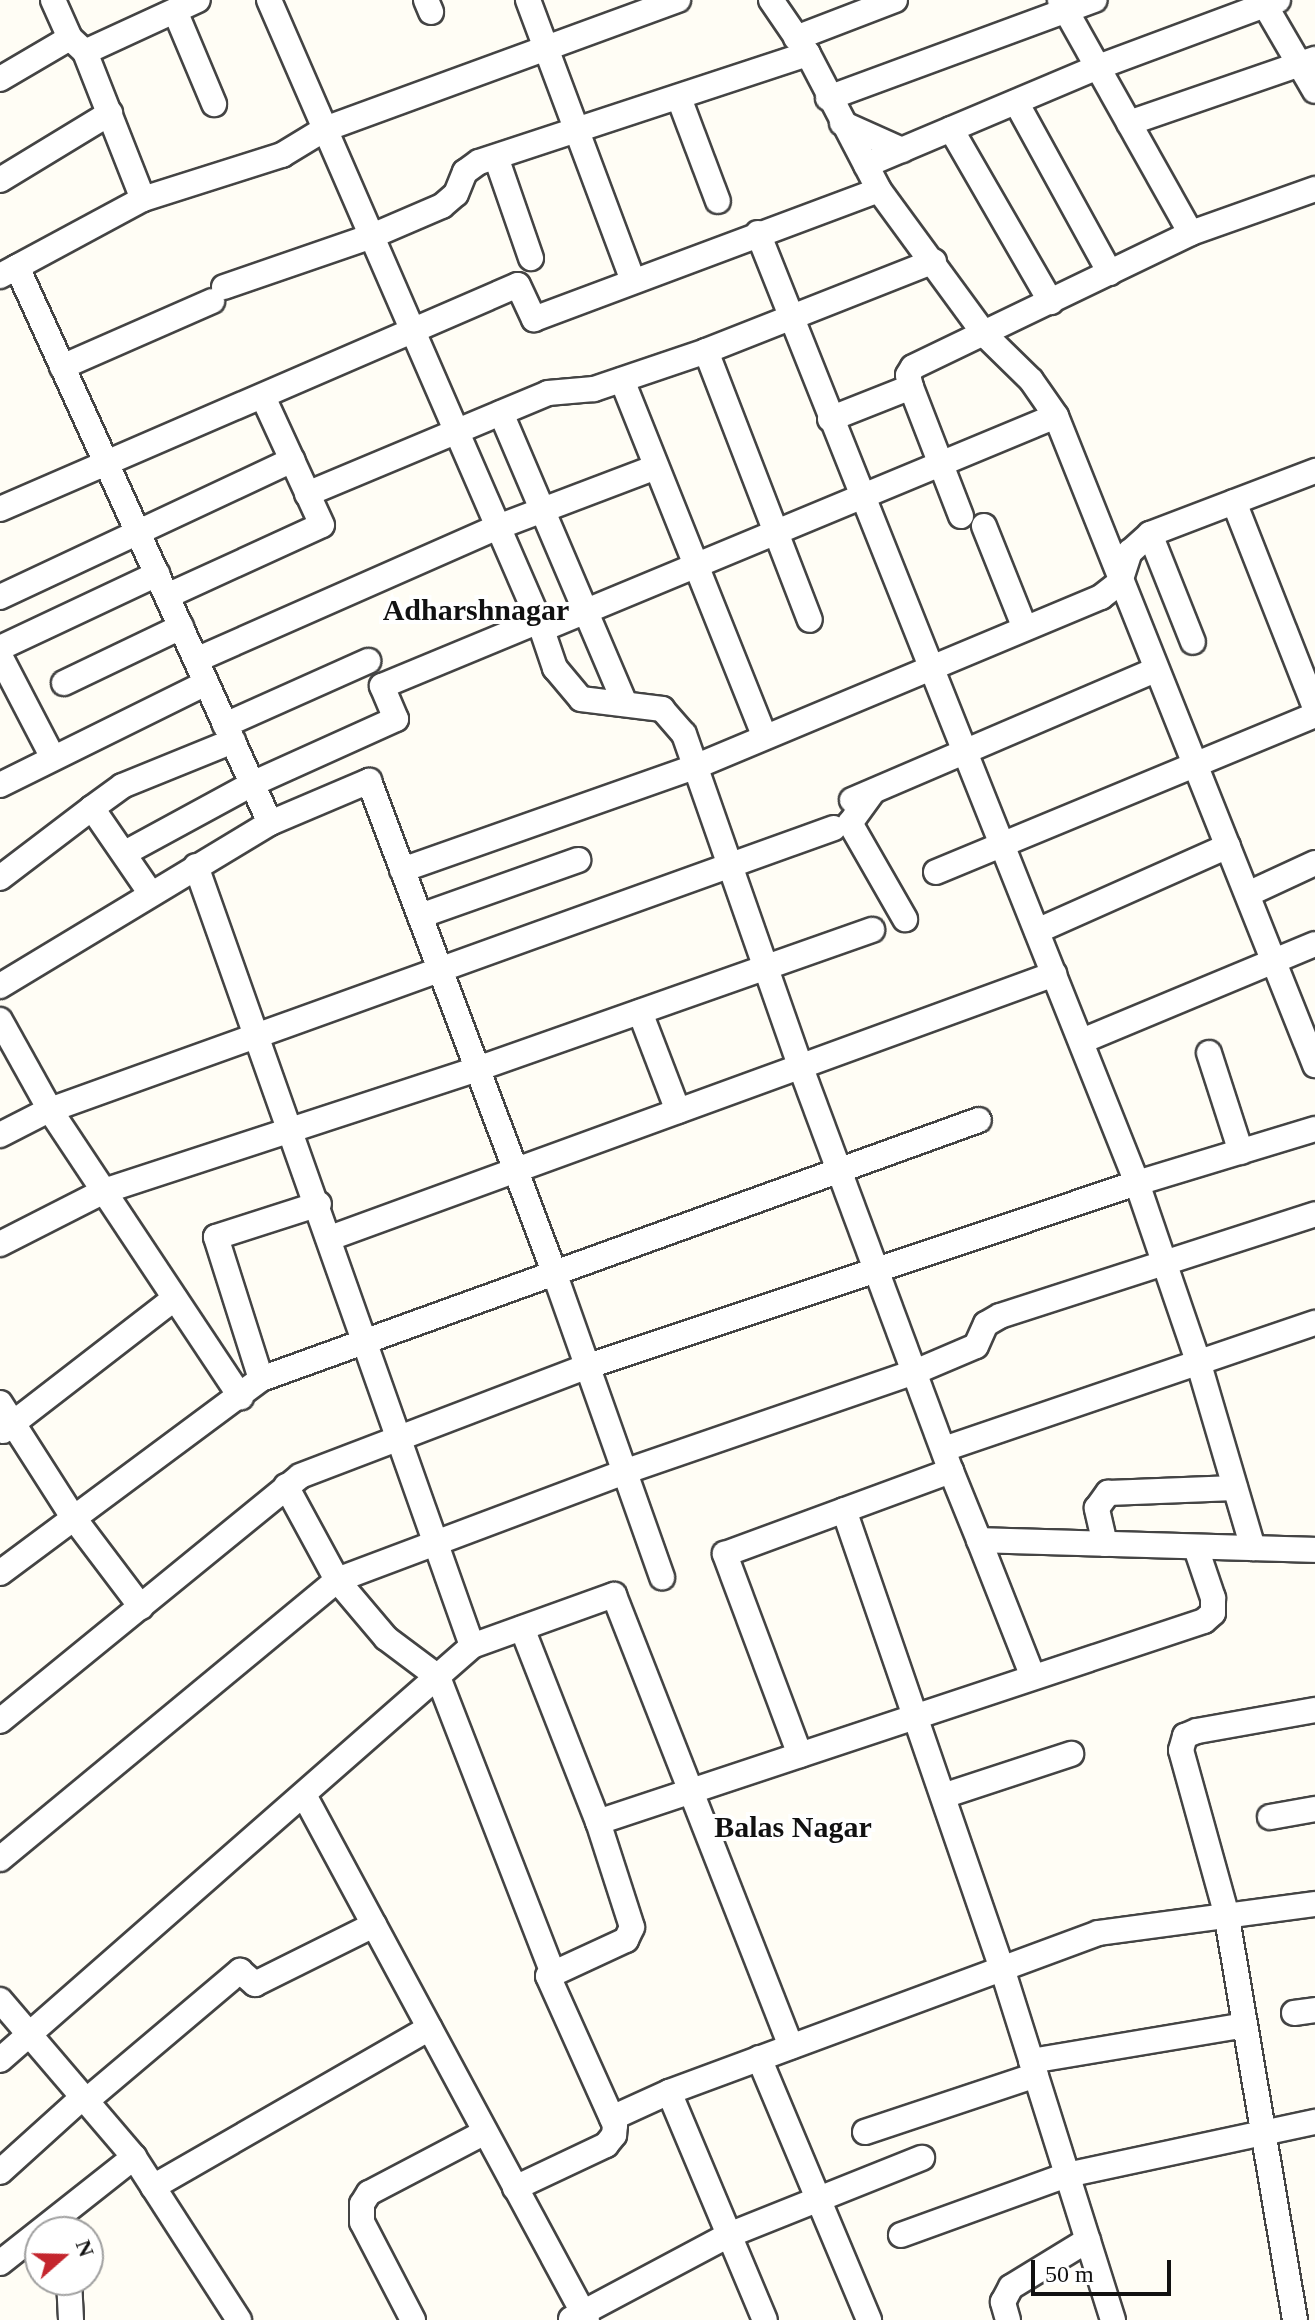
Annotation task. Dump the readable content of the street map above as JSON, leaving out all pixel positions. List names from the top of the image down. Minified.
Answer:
{"districts":["Adharshnagar","Balas Nagar"],"scale_bar":"50 m","north":"right"}
